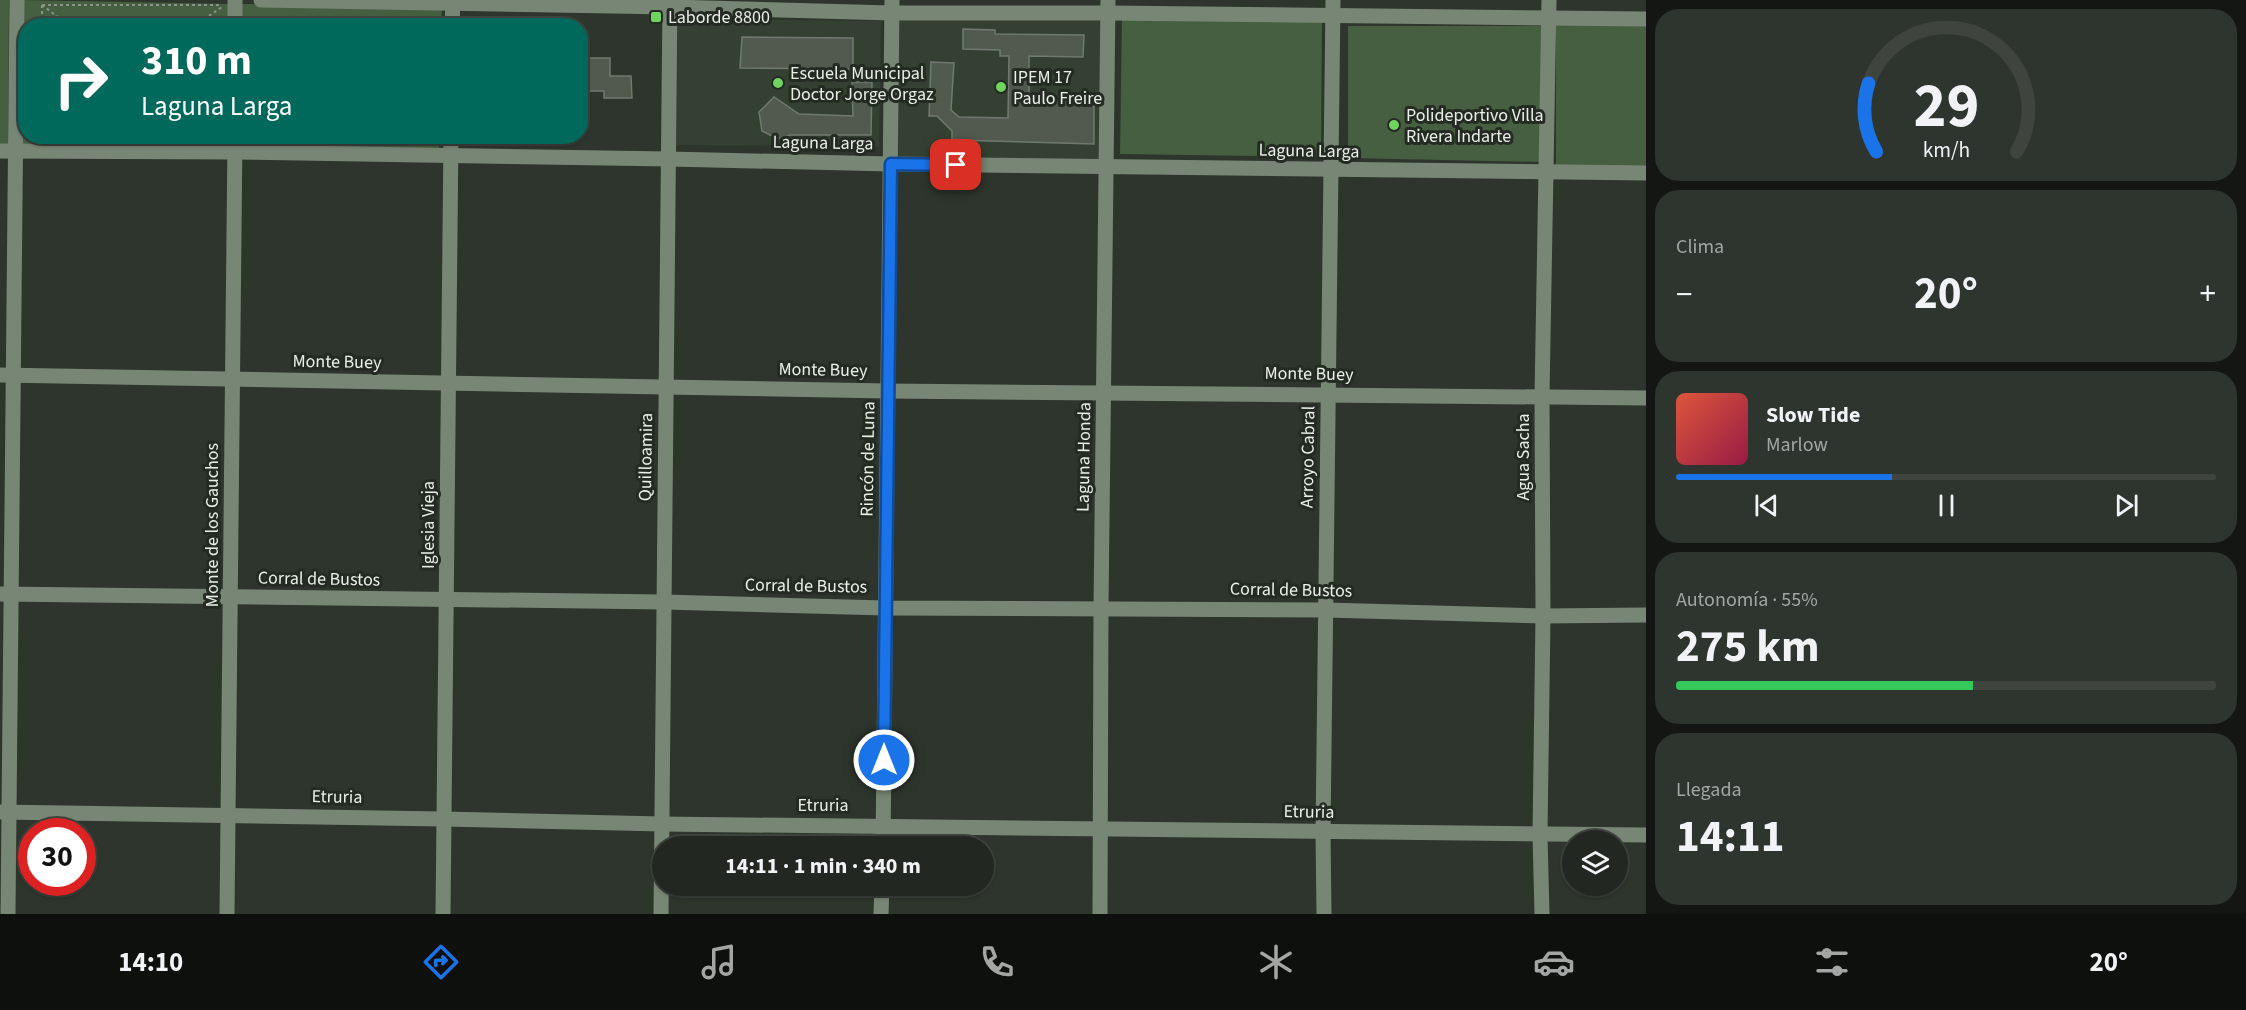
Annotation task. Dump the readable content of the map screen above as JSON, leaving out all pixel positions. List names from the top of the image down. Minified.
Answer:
{"streets":{"street":["Laguna Larga","Monte Buey","Quilloamira","Laguna Honda","Arroyo Cabral","Agua Sacha","Rincón de Luna","Monte de los Gauchos","Iglesia Vieja","Corral de Bustos","Etruria"]},"crossings":[["Laguna Larga","Quilloamira"],["Laguna Larga","Laguna Honda"],["Laguna Larga","Arroyo Cabral"],["Laguna Larga","Agua Sacha"],["Laguna Larga","Rincón de Luna"],["Laguna Larga","Monte de los Gauchos"],["Laguna Larga","Iglesia Vieja"],["Monte Buey","Quilloamira"],["Monte Buey","Laguna Honda"],["Monte Buey","Arroyo Cabral"],["Monte Buey","Agua Sacha"],["Monte Buey","Rincón de Luna"],["Monte Buey","Monte de los Gauchos"],["Monte Buey","Iglesia Vieja"],["Quilloamira","Corral de Bustos"],["Quilloamira","Etruria"],["Laguna Honda","Corral de Bustos"],["Laguna Honda","Etruria"],["Arroyo Cabral","Corral de Bustos"],["Arroyo Cabral","Etruria"],["Agua Sacha","Corral de Bustos"],["Agua Sacha","Etruria"],["Rincón de Luna","Corral de Bustos"],["Rincón de Luna","Etruria"],["Monte de los Gauchos","Corral de Bustos"],["Monte de los Gauchos","Etruria"],["Iglesia Vieja","Corral de Bustos"],["Iglesia Vieja","Etruria"]],"places":{"transit":["Laborde 8800"],"other":["Escuela Municipal Doctor Jorge Orgaz","IPEM 17 Paulo Freire","Polideportivo Villa Rivera Indarte"]},"page":{"turn":["310 m","Laguna Larga"],"tile":["Clima",["Autonomía · 55%","275 km"],["Llegada","14:11"]],"heat":["−","20°","+"],"song":["Slow Tide","Marlow"],"limit":"30","trip":"14:11 · 1 min · 340 m","tabs":["14:10","20°"],"gauge":["29","km/h"]}}
